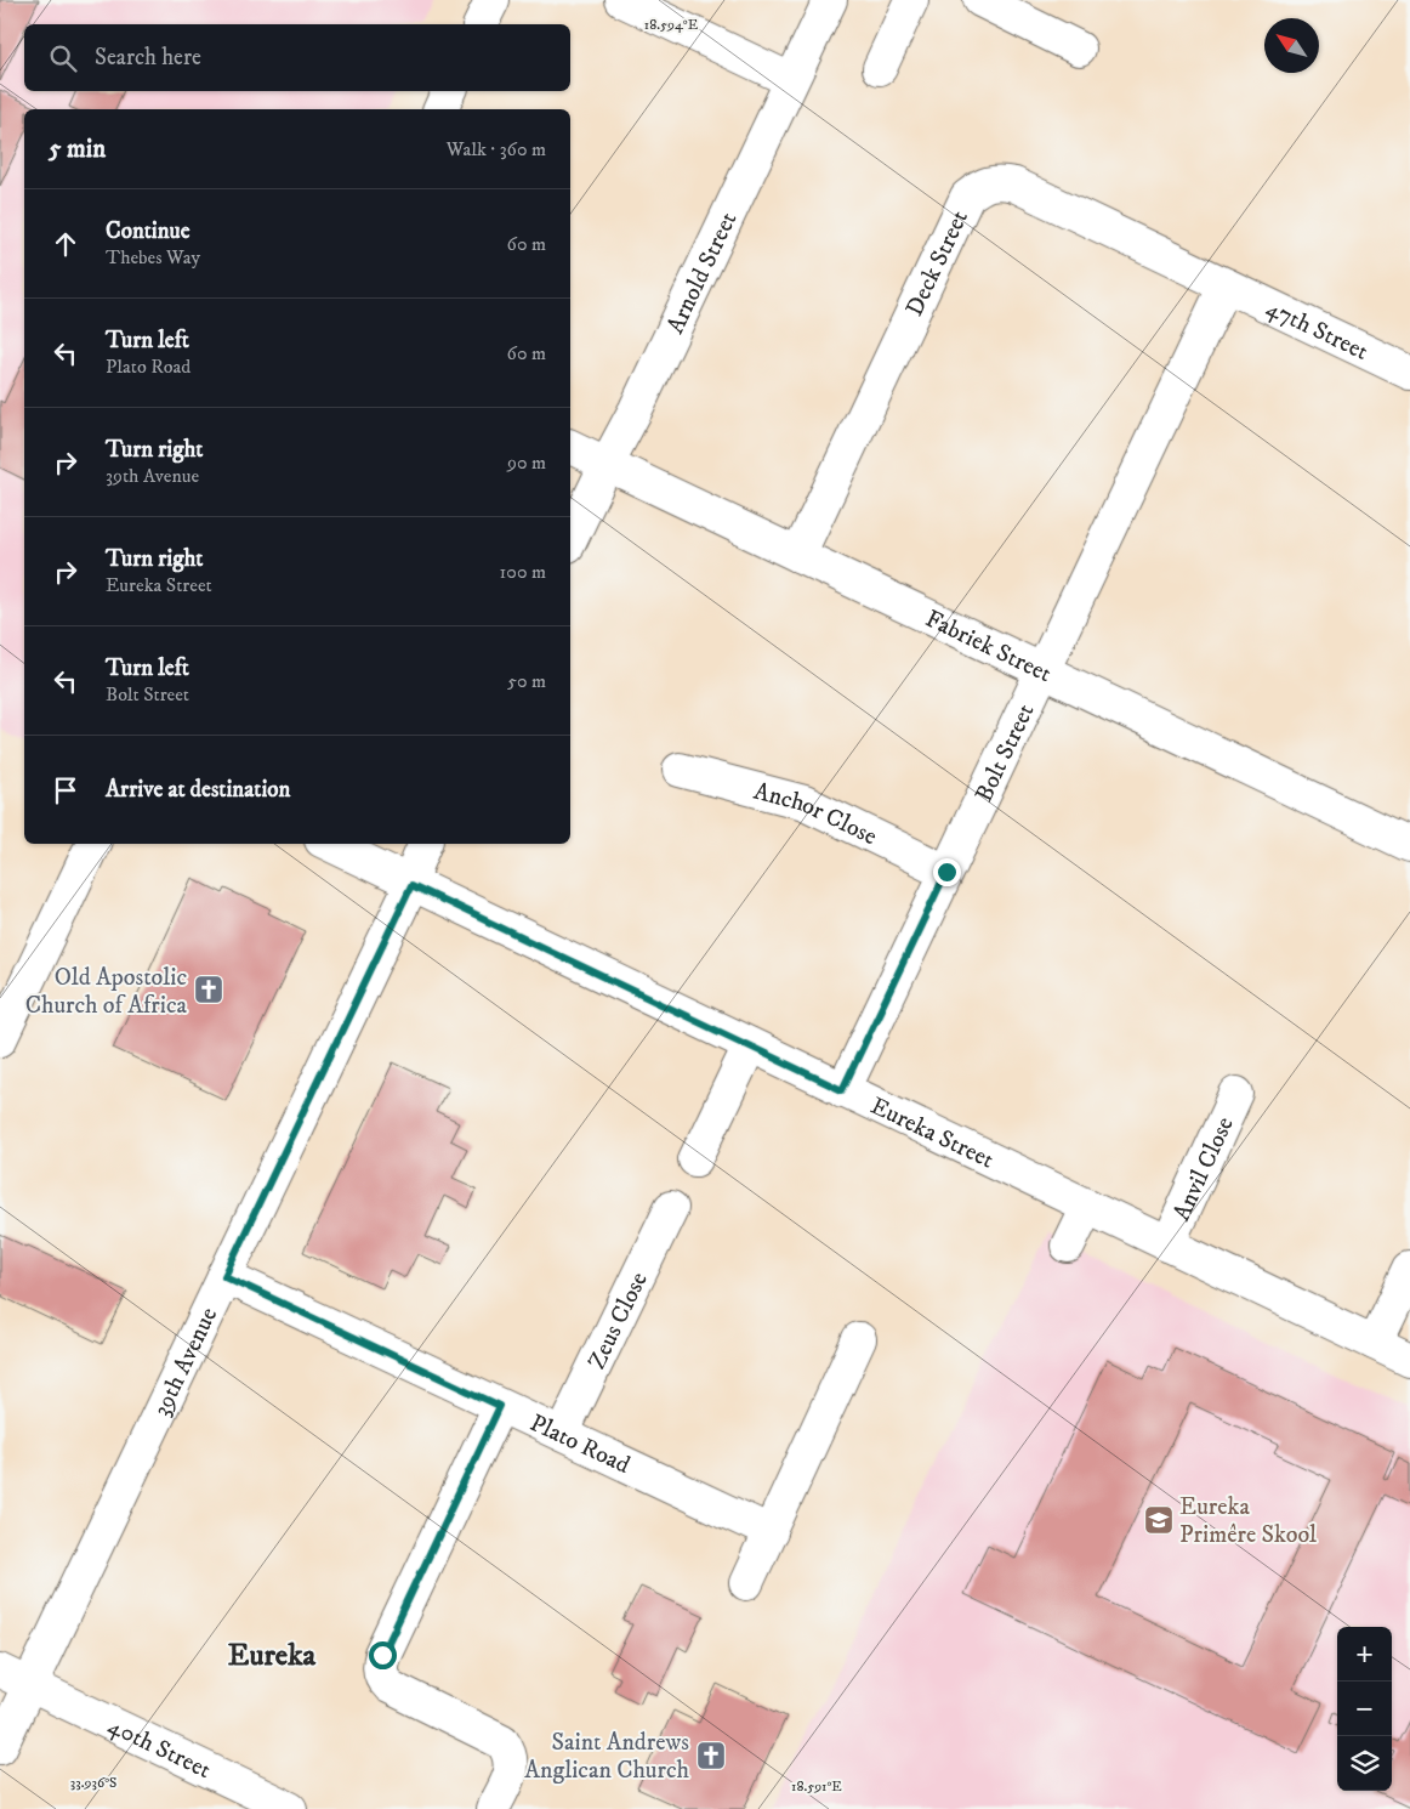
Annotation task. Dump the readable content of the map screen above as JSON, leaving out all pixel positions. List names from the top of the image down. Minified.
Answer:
{"streets":{"street":["Deck Street","Arnold Street","47th Street","Fabriek Street","Bolt Street","Anchor Close","Eureka Street","Anvil Close","Zeus Close","39th Avenue","Plato Road","40th Street"]},"crossings":[["Deck Street","47th Street"],["Deck Street","Fabriek Street"],["Deck Street","Bolt Street"],["Arnold Street","Fabriek Street"],["47th Street","Bolt Street"],["Fabriek Street","Bolt Street"],["Bolt Street","Anchor Close"],["Bolt Street","Eureka Street"],["Eureka Street","Anvil Close"],["Eureka Street","39th Avenue"],["Zeus Close","Plato Road"],["39th Avenue","Plato Road"],["39th Avenue","40th Street"]],"districts":["Eureka"],"places":{"church":["Old Apostolic Church of Africa","Saint Andrews Anglican Church"],"school or university":["Eureka Primêre Skool"]},"north":"top left","page":{"search":"Search here","heading":["5 min","Walk · 360 m"],"list":[["Continue","Thebes Way","60 m"],["Turn left","Plato Road","60 m"],["Turn right","39th Avenue","90 m"],["Turn right","Eureka Street","100 m"],["Turn left","Bolt Street","50 m"],"Arrive at destination"],"map_buttons":["+","−"]},"coordinates":["18.594°E","33.936°S","18.591°E"]}
